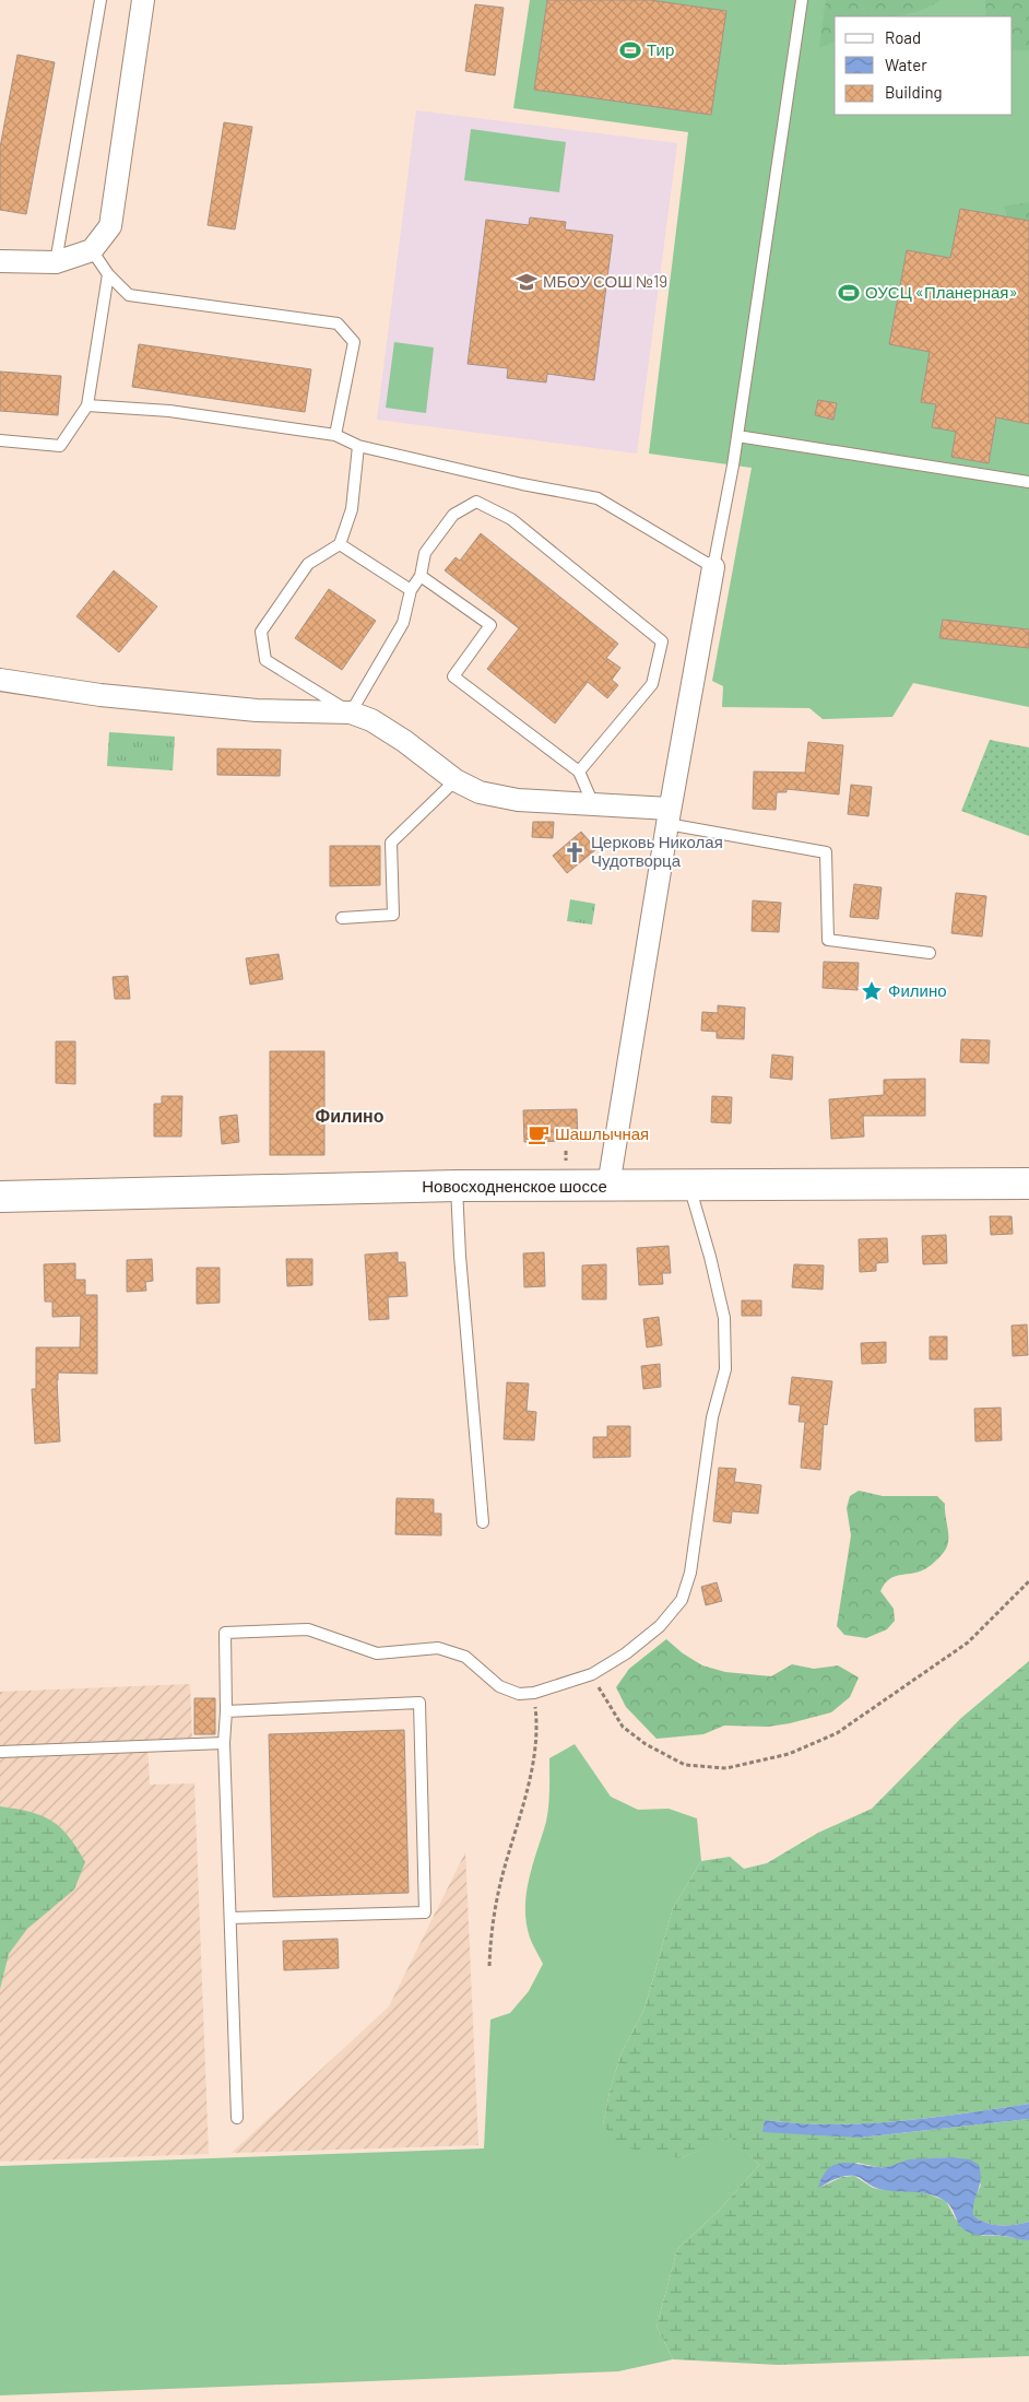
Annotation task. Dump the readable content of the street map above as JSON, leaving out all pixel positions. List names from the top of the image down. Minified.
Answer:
{"streets":{"main road":["Новосходненское шоссе"]},"districts":["Филино"],"places":{"sports":["Тир","ОУСЦ «Планерная»"],"school or university":["МБОУ СОШ №19"],"church":["Церковь Николая Чудотворца"],"place":["Филино"],"cafe":["Шашлычная"]},"legend":["Road","Water","Building"]}
